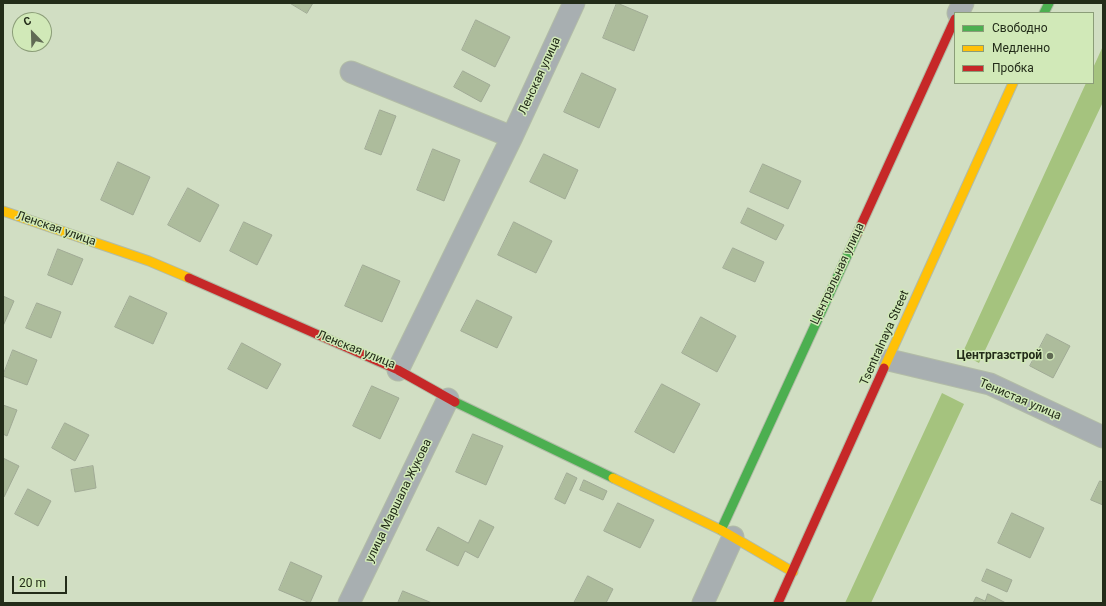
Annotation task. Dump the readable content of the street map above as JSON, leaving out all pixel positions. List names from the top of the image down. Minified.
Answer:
{"streets":{"street":["Ленская улица","Центральная улица","Tsentralnaya Street","Тенистая улица","улица Маршала Жукова"]},"crossings":[["Tsentralnaya Street","Тенистая улица"]],"places":["Центргазстрой"],"legend":["Свободно","Медленно","Пробка"],"scale_bar":"20 m","north":"top left"}
